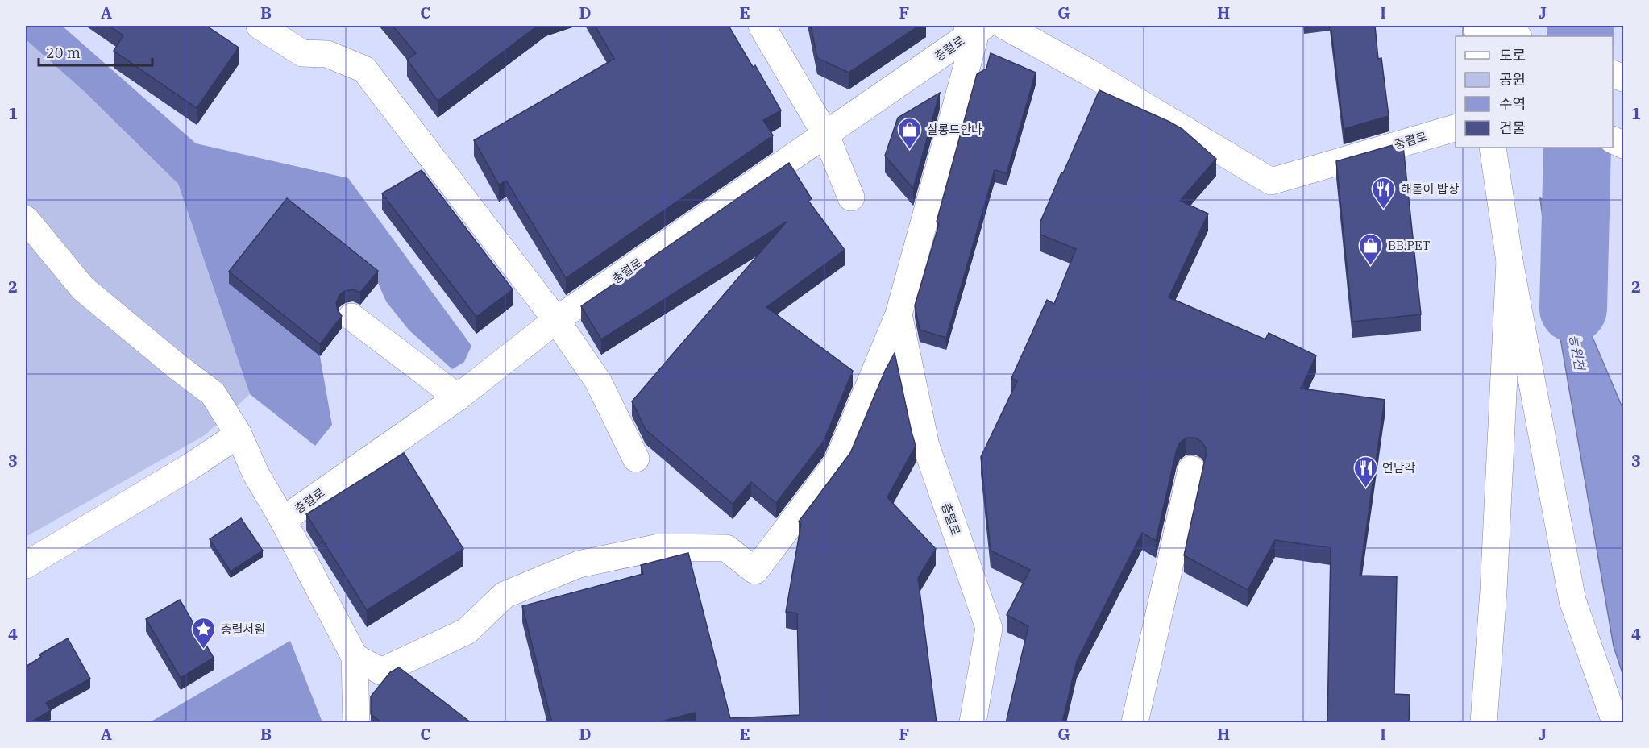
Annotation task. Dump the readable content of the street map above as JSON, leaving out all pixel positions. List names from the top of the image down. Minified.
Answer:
{"streets":{"main road":["충렬로"]},"water":["능원천"],"places":{"shop":["살롱드안나","BB.PET"],"restaurant":["해돋이 밥상","연남각"],"place":["충렬서원"]},"legend":["도로","공원","수역","건물"],"scale_bar":"20 m","grid":{"columns":["A","B","C","D","E","F","G","H","I","J"],"rows":["1","2","3","4"]}}
